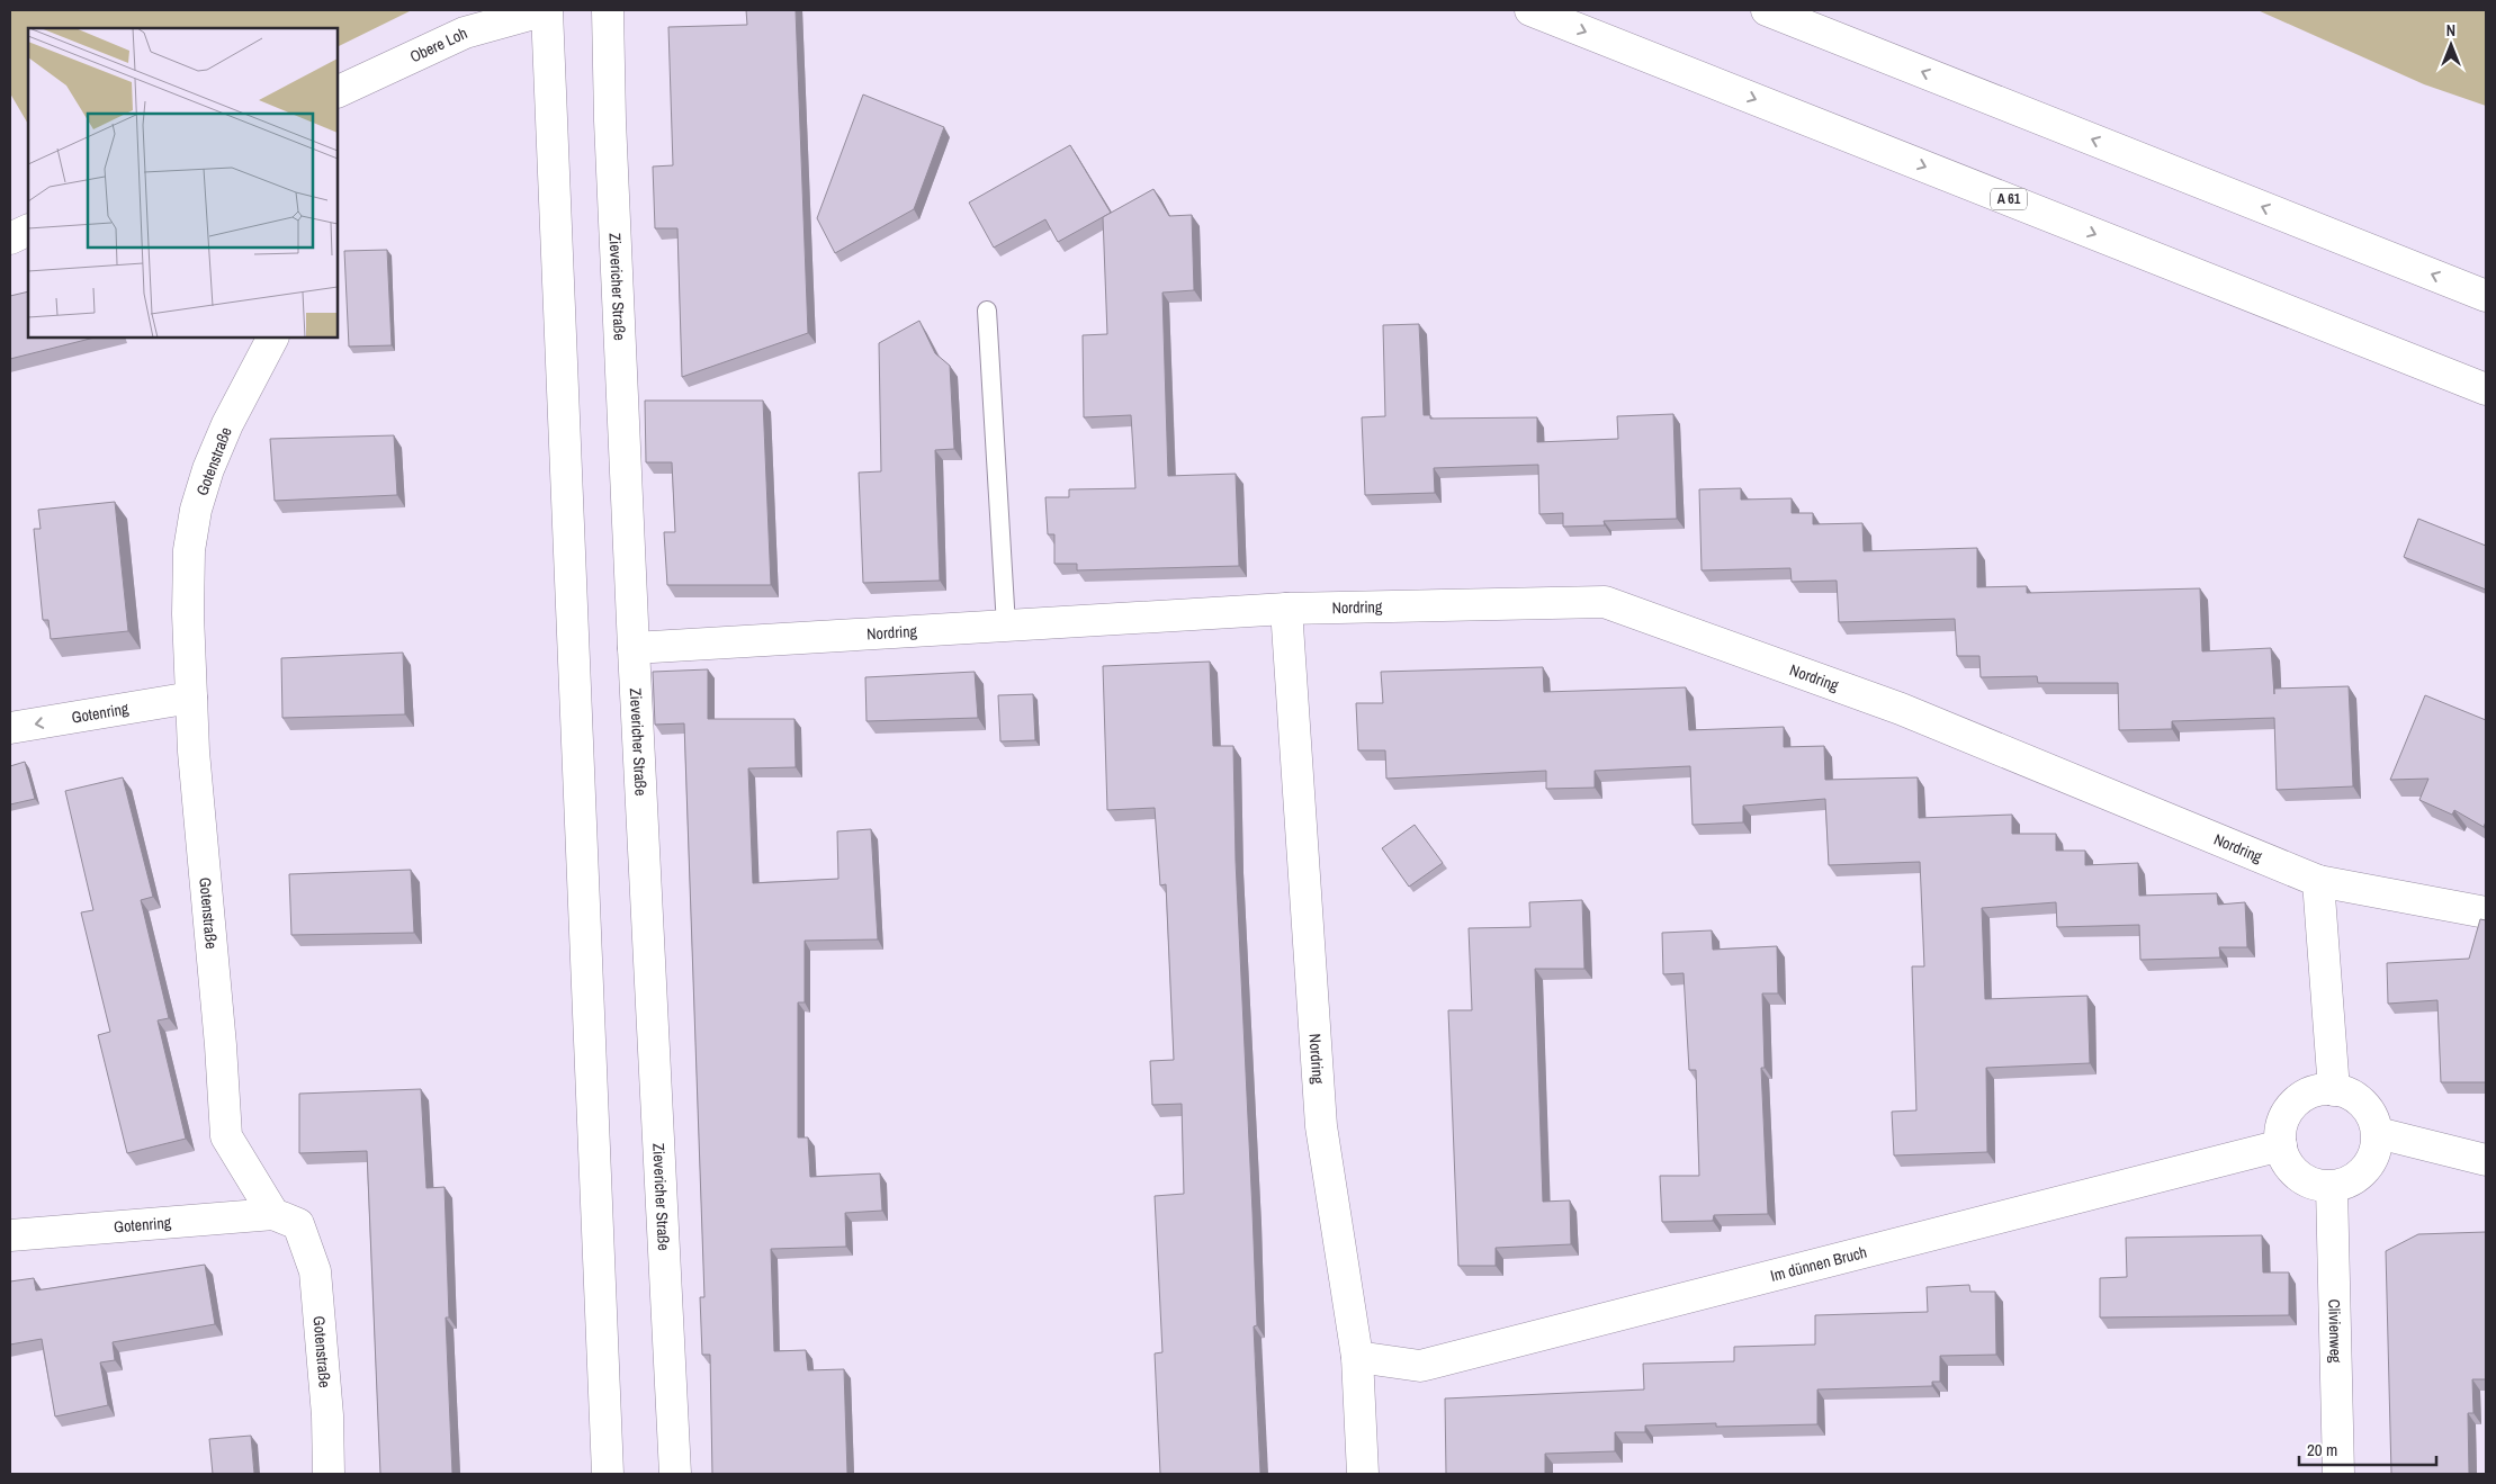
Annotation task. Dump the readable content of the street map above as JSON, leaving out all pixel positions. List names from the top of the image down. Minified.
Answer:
{"streets":{"main road":["Obere Loh","A 61","Zievericher Straße","Gotenstraße","Nordring","Gotenring","Im dünnen Bruch","Clivienweg"]},"crossings":[["Zievericher Straße","Nordring"],["Gotenstraße","Gotenring"],["Nordring","Im dünnen Bruch"],["Im dünnen Bruch","Clivienweg"]],"one_way":["Gotenring"],"scale_bar":"20 m","north":"top"}
